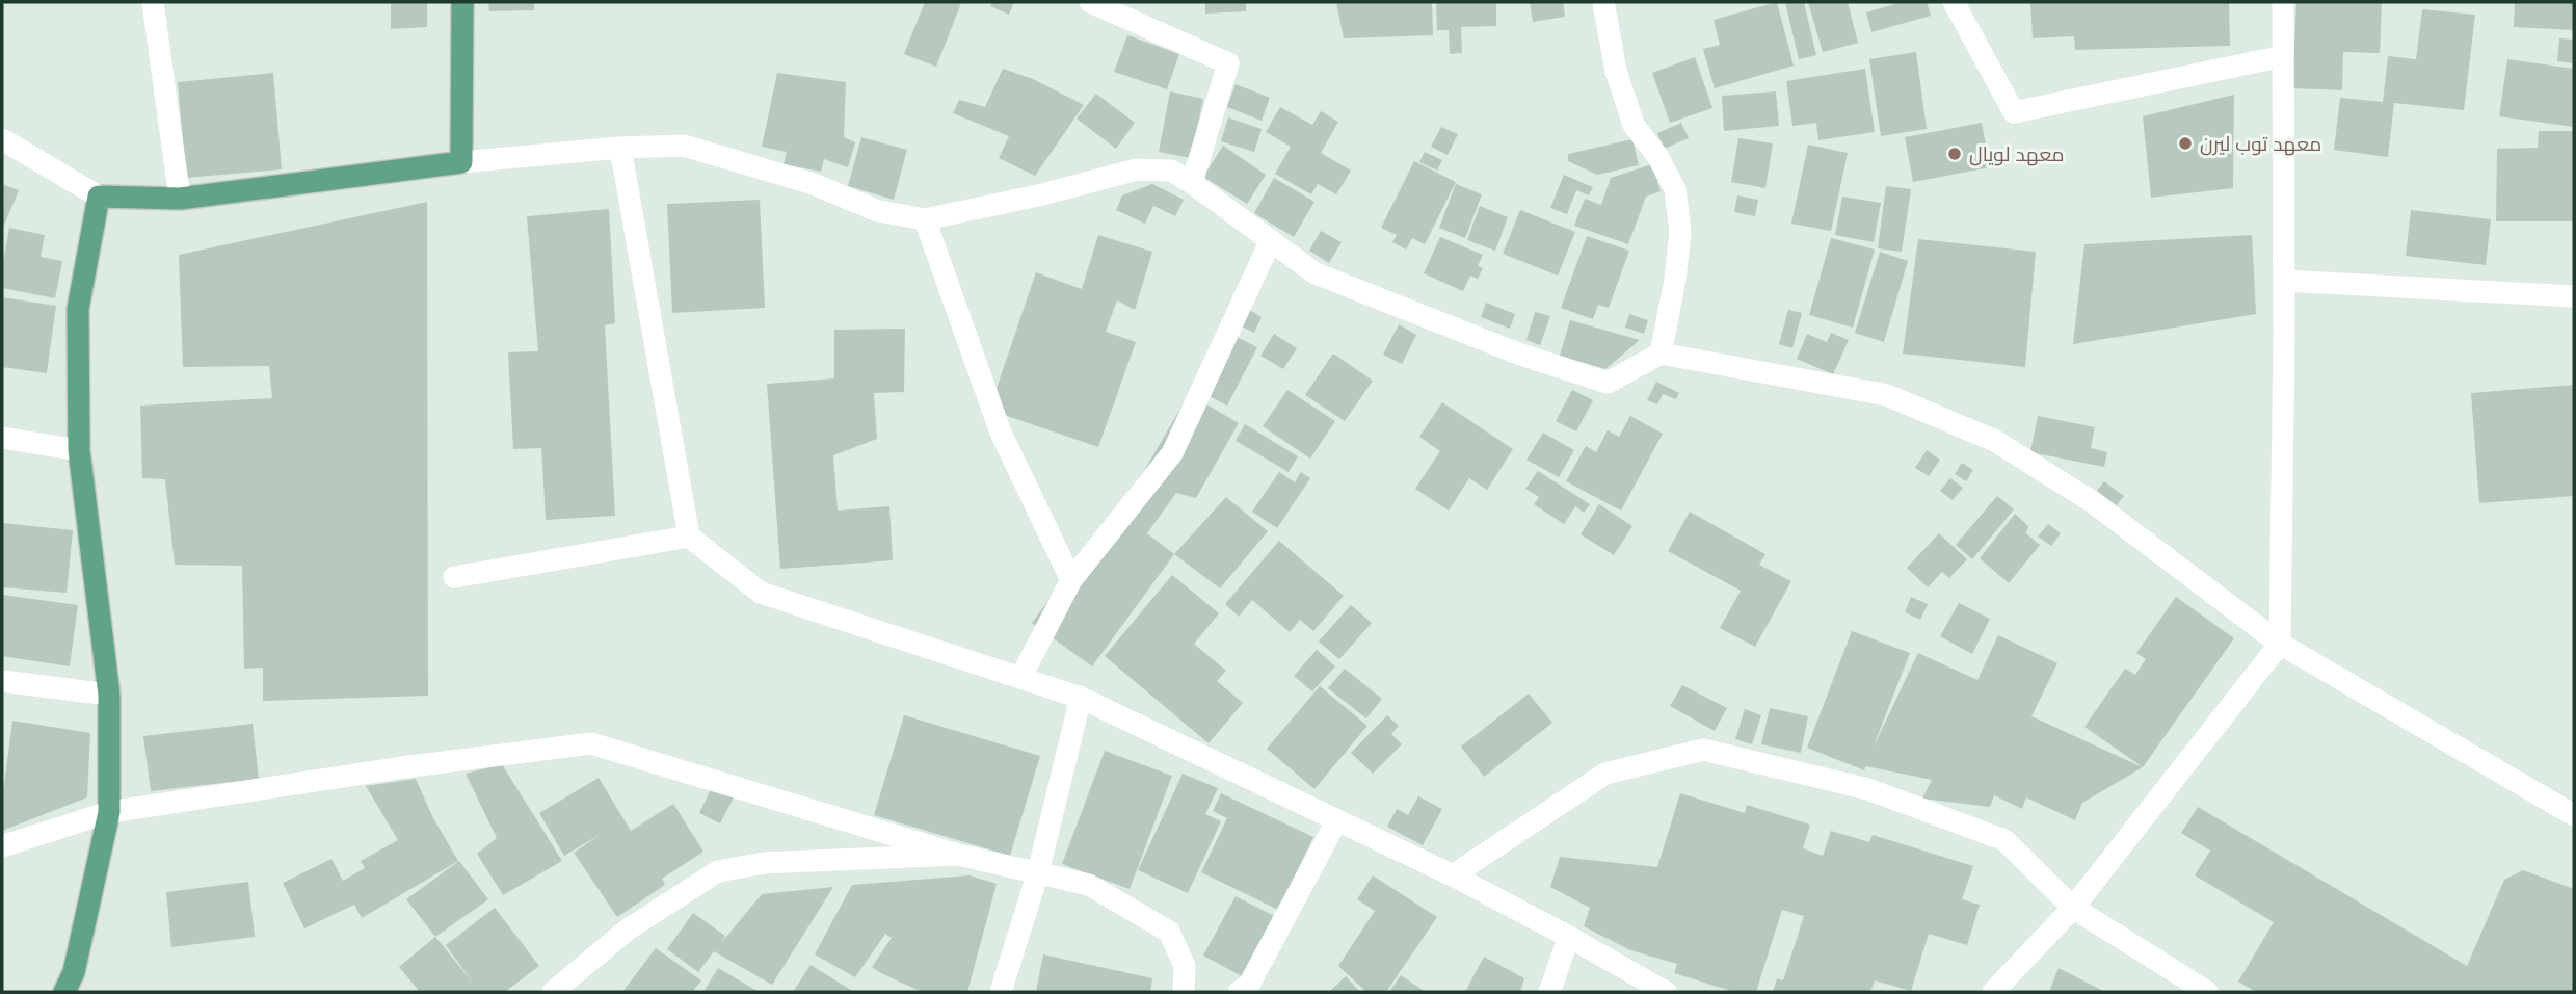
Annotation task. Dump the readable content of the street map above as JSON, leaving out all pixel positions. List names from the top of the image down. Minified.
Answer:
{"places":["معهد توب ليرن","معهد لويال"]}
